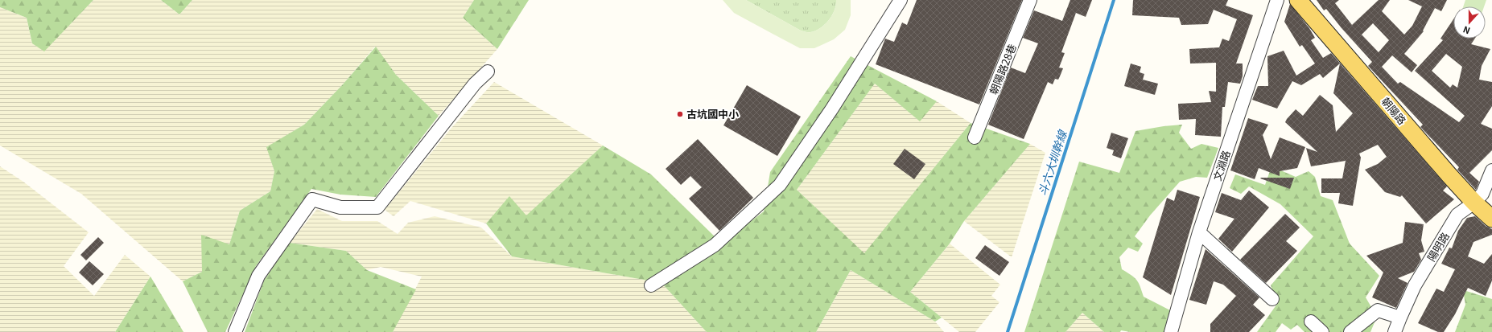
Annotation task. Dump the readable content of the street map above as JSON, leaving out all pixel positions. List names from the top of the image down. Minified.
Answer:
{"streets":{"main road":["朝陽路"],"street":["朝陽路28巷","文淵路","陽明路"]},"crossings":[["朝陽路","陽明路"]],"water":["斗六大圳幹線"],"places":["古坑國中小"],"north":"bottom"}
